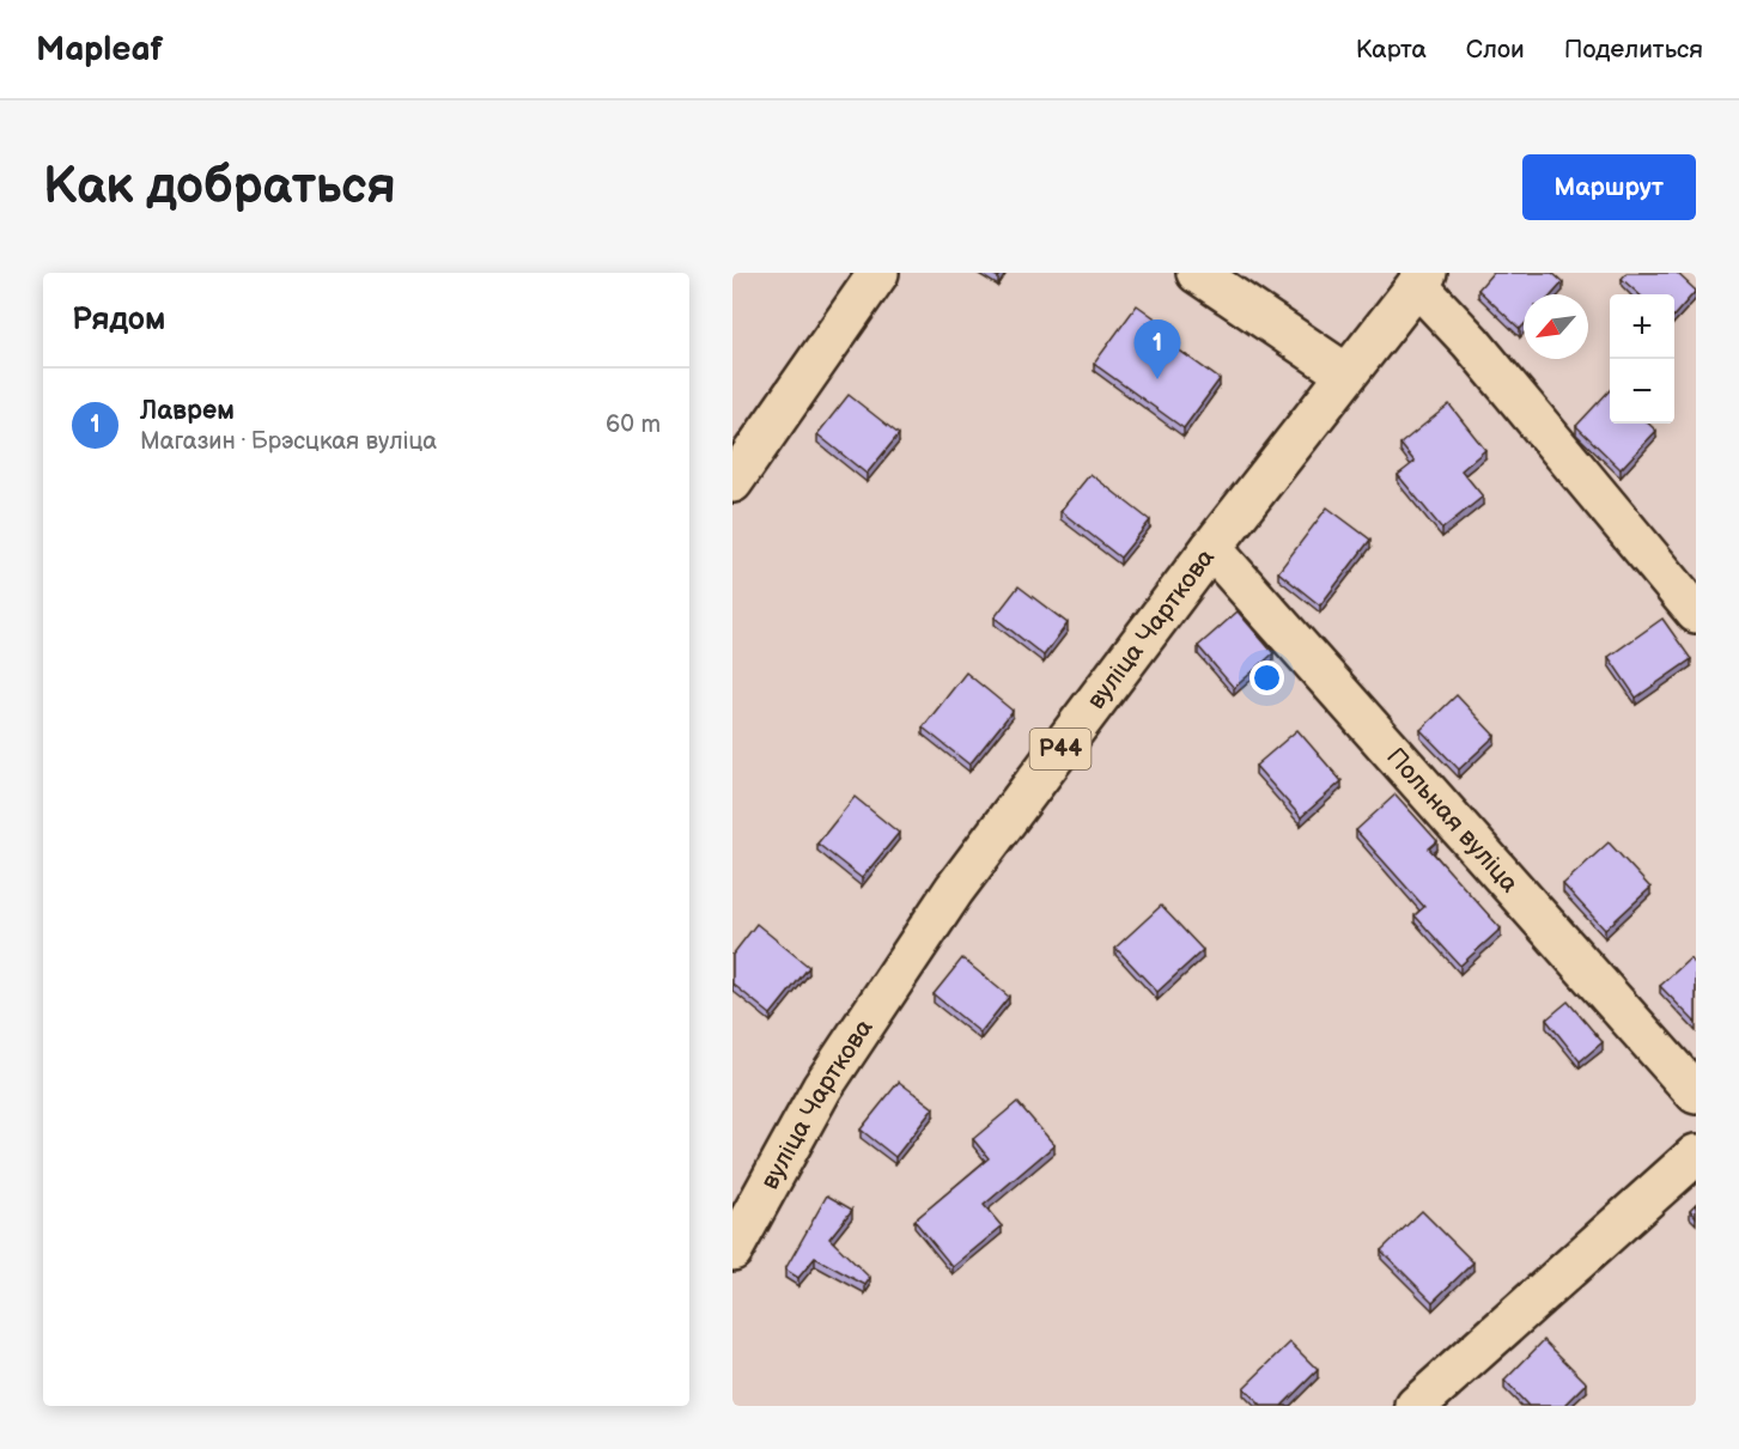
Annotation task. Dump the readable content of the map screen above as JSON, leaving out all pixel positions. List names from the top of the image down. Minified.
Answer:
{"streets":{"street":["вуліца Чарткова","Р44","Польная вуліца"]},"crossings":[["вуліца Чарткова","Польная вуліца"]],"north":"bottom left","page":{"header":"Mapleaf","nav":["Карта","Слои","Поделиться"],"buttons":"Маршрут","title":"Как добраться","heading":"Рядом","map_buttons":["+","−"],"pins":"1","list":[{"mark":"1","name":"Лаврем","note":"Магазин · Брэсцкая вуліца","value":"60 m"}]}}
